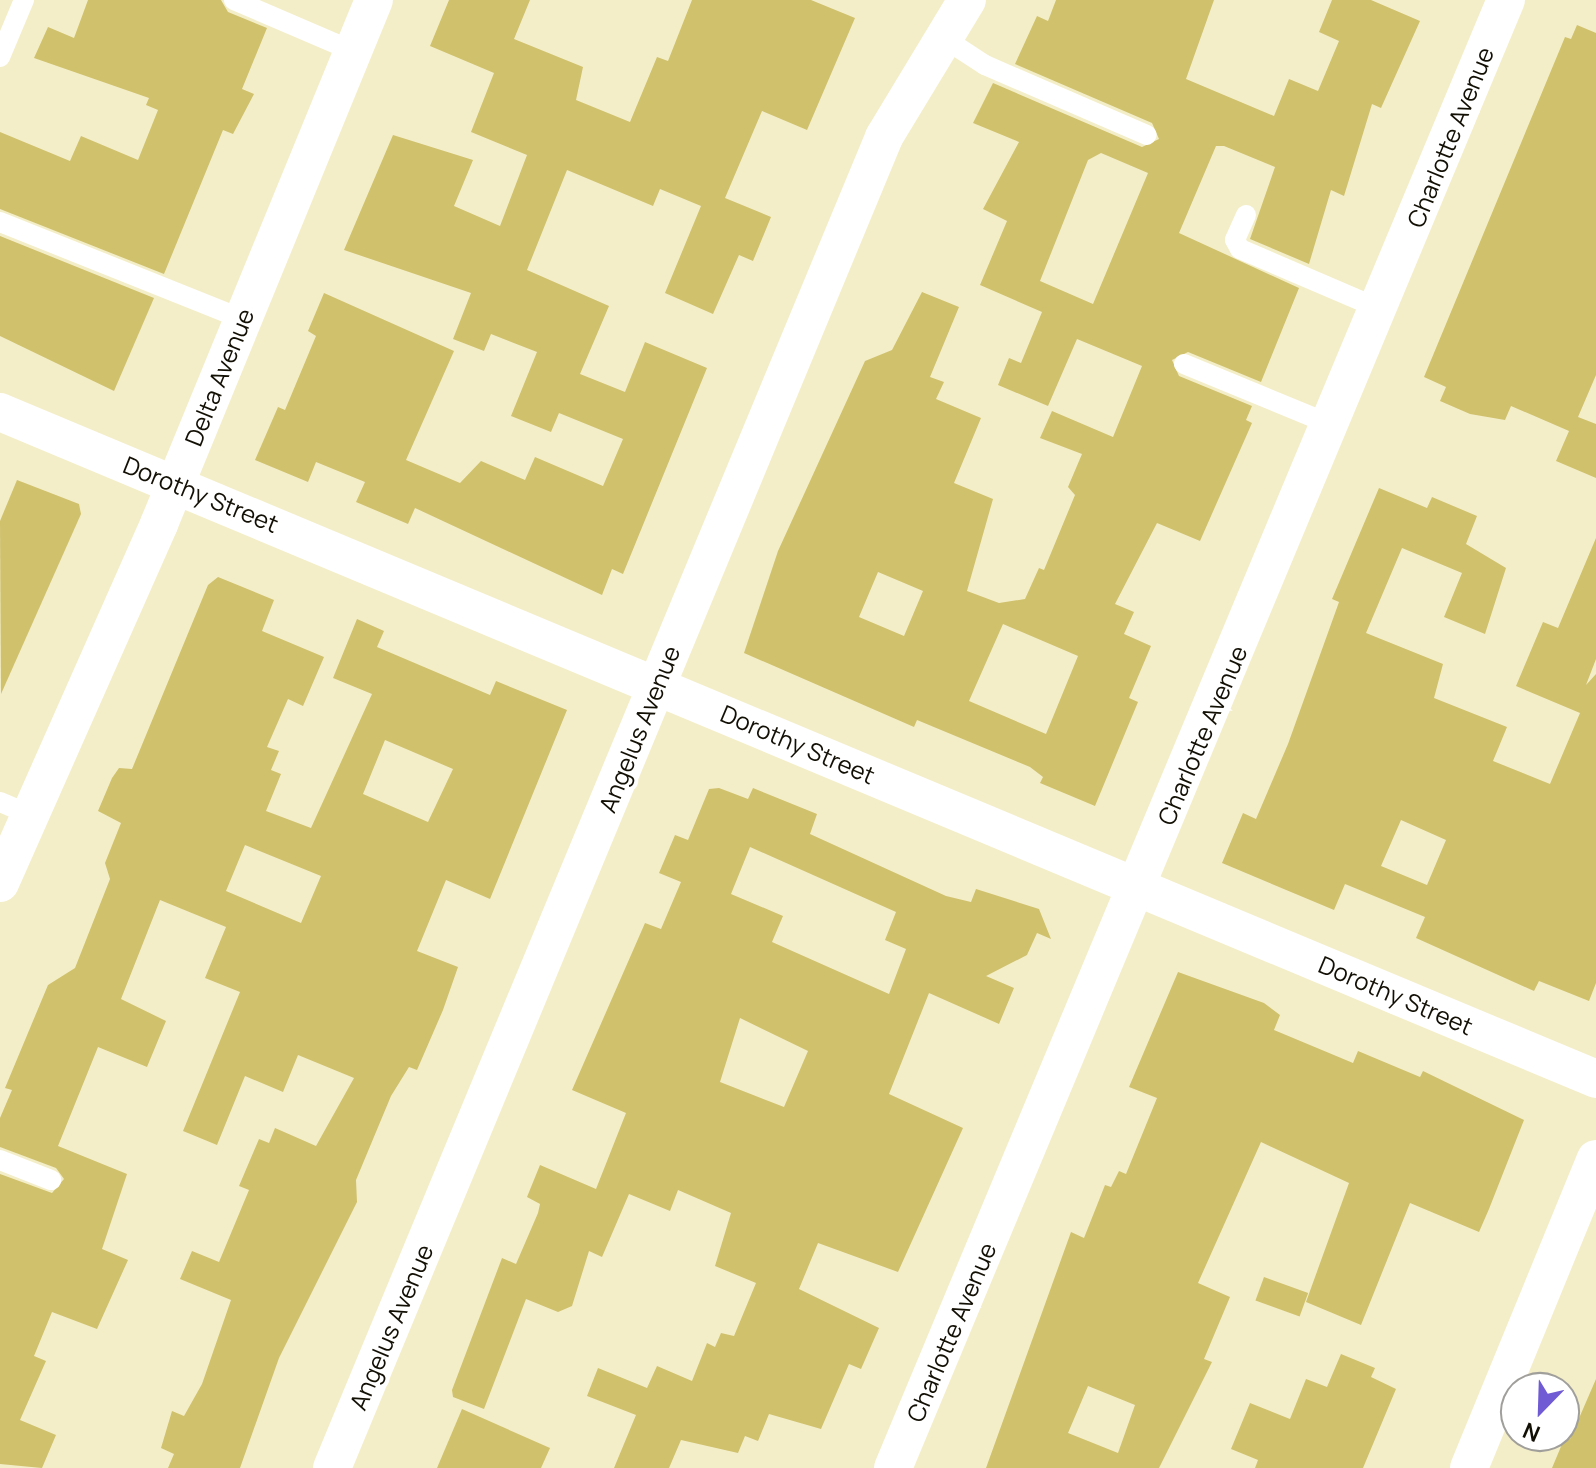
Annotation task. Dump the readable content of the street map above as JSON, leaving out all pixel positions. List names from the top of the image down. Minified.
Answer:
{"streets":{"street":["Charlotte Avenue","Delta Avenue","Dorothy Street","Angelus Avenue"]},"crossings":[["Charlotte Avenue","Dorothy Street"],["Delta Avenue","Dorothy Street"],["Dorothy Street","Angelus Avenue"]],"north":"bottom left"}
